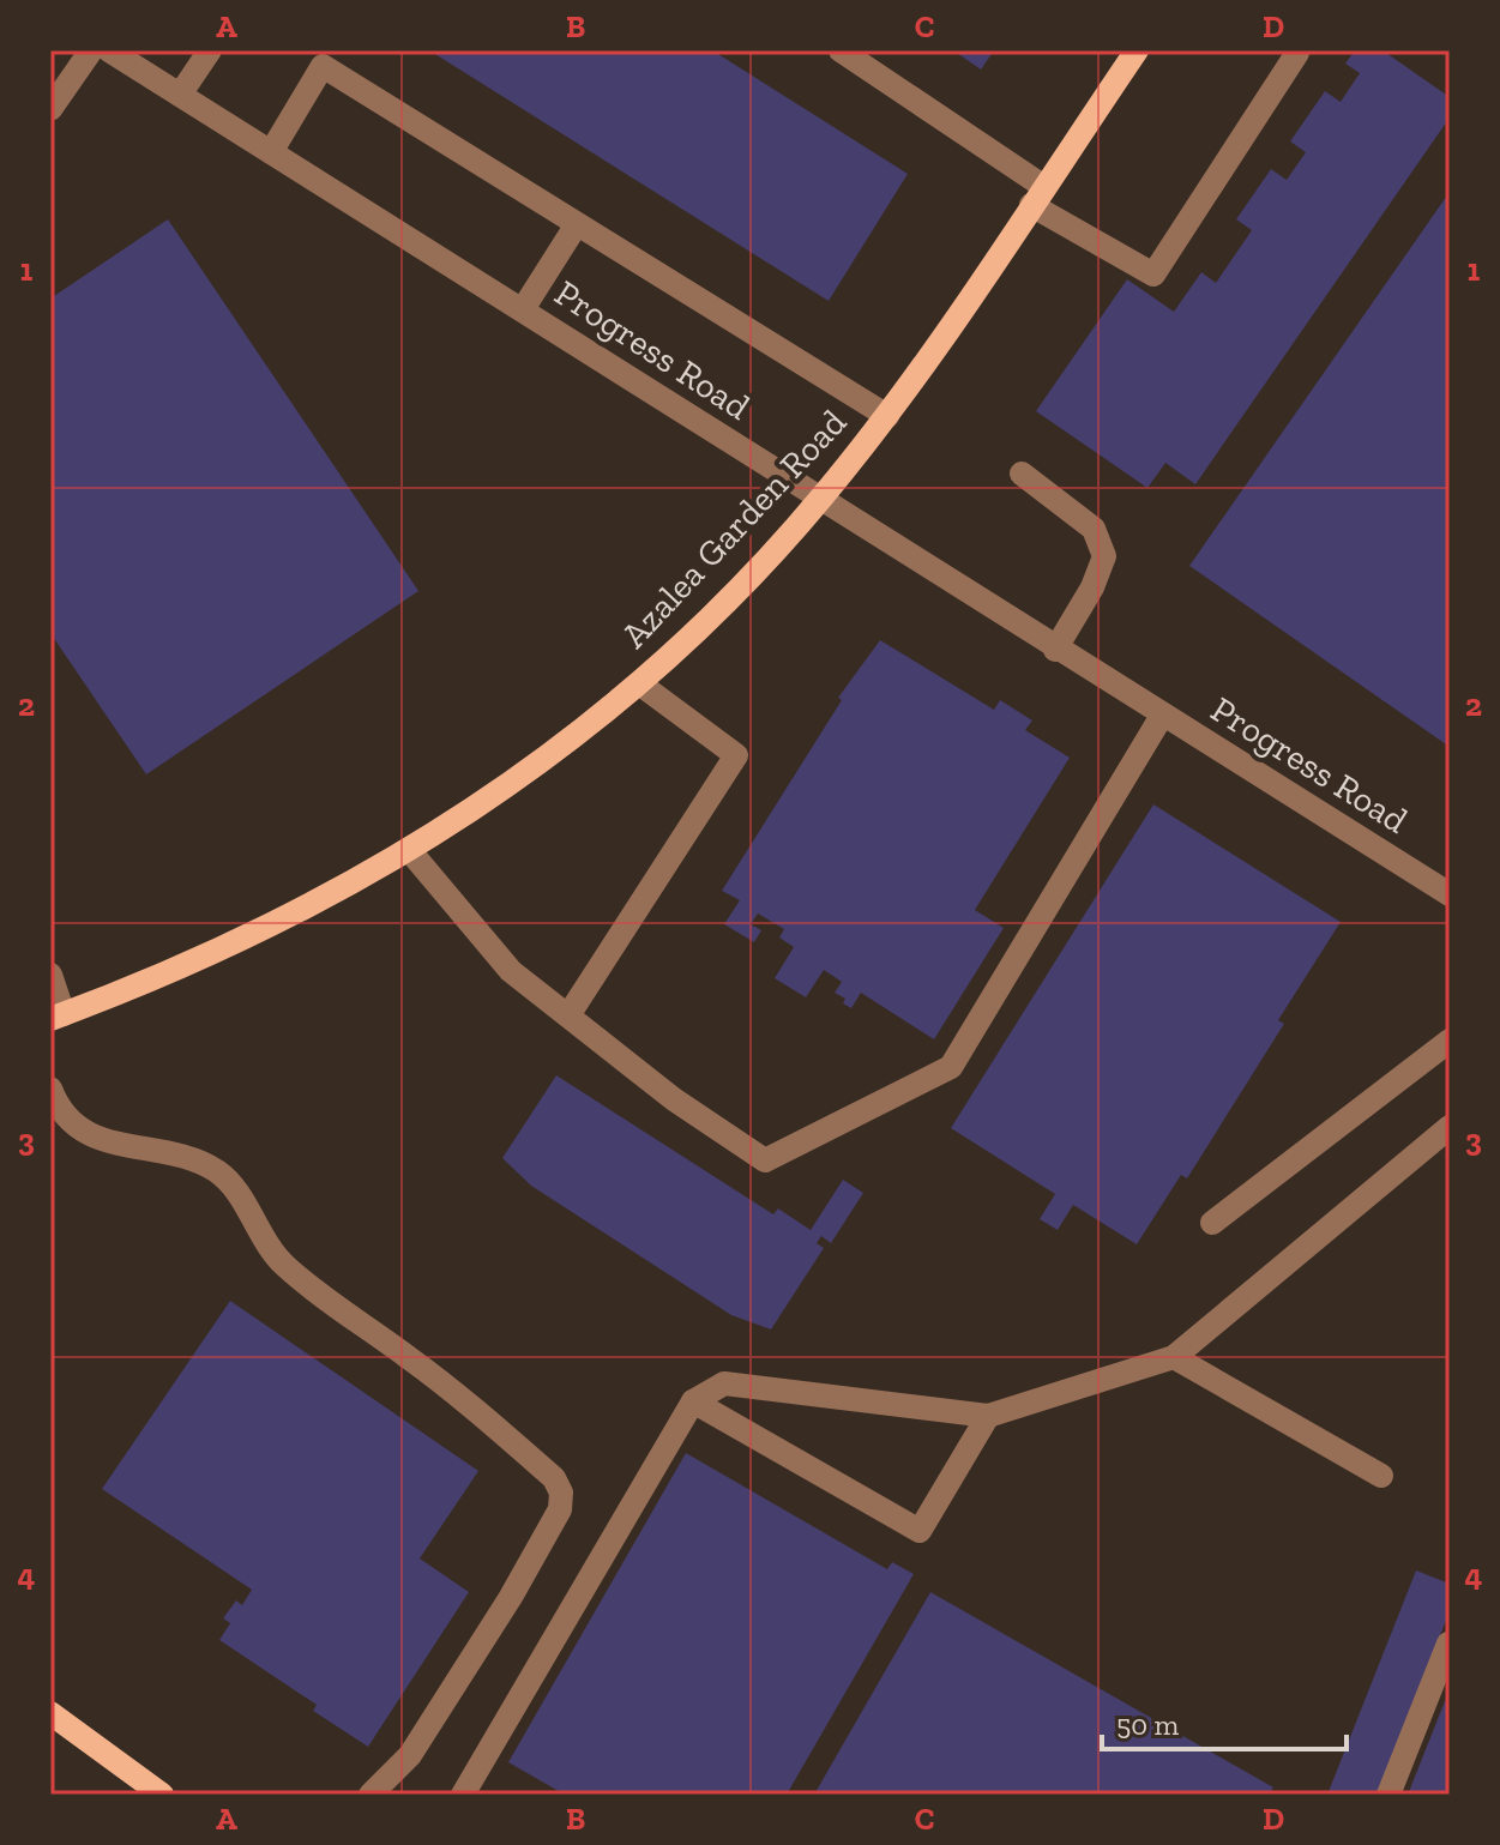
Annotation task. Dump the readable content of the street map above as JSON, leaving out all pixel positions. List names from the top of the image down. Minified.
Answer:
{"streets":{"main road":["Azalea Garden Road"],"street":["Progress Road"]},"crossings":[["Progress Road","Azalea Garden Road"]],"scale_bar":"50 m","grid":{"columns":["A","B","C","D"],"rows":["1","2","3","4"]}}
